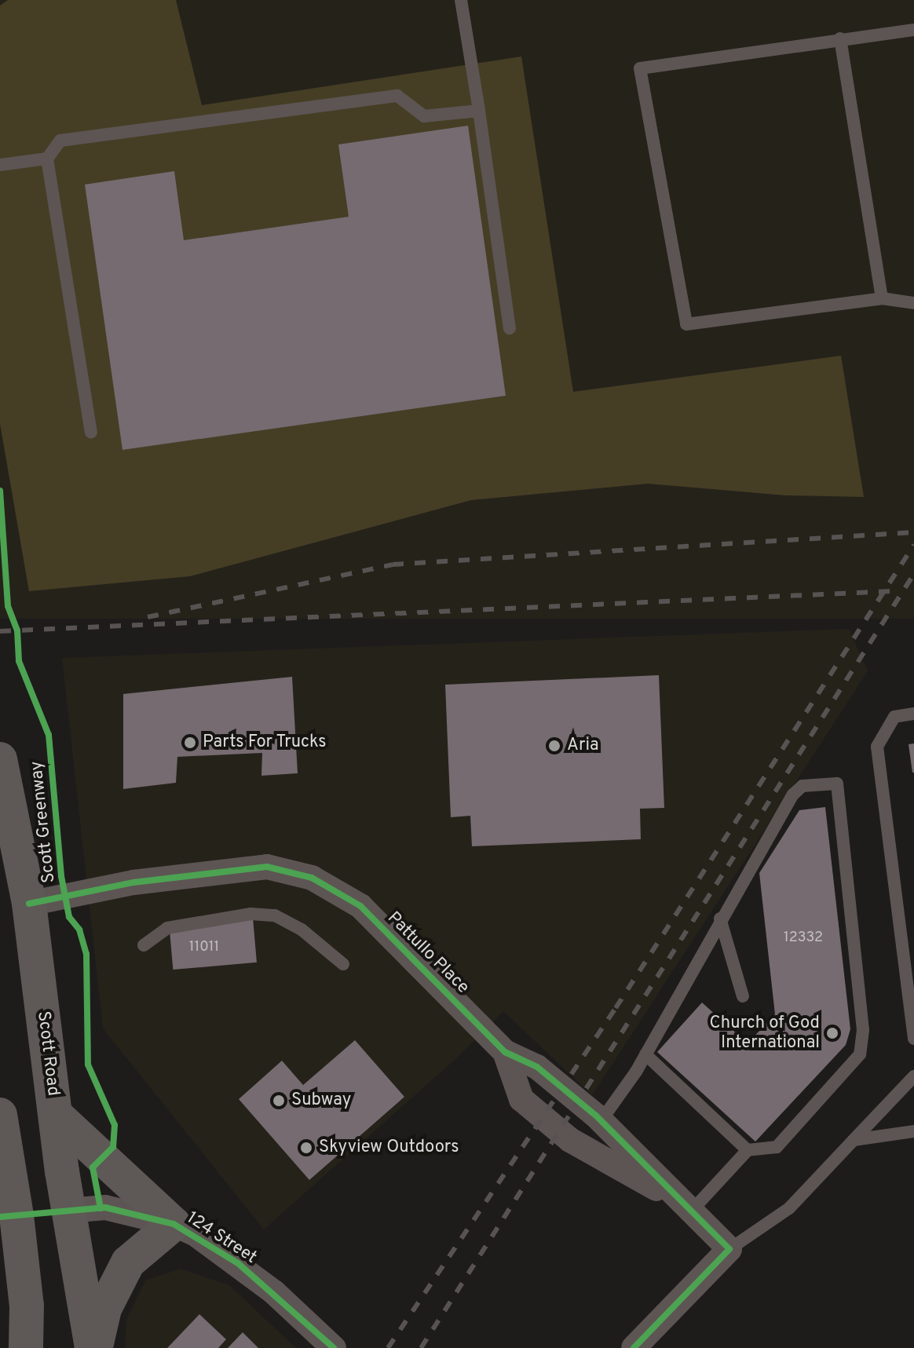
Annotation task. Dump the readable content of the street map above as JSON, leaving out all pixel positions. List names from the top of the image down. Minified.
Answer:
{"streets":{"main road":["Scott Road"],"street":["Pattullo Place","124 Street"],"cycle path":["Scott Greenway"]},"crossings":[["Pattullo Place","Scott Road"],["Scott Road","124 Street"]],"places":["Parts For Trucks","Aria","Church of God International","Subway","Skyview Outdoors"],"house_numbers":["12332","11011"]}
